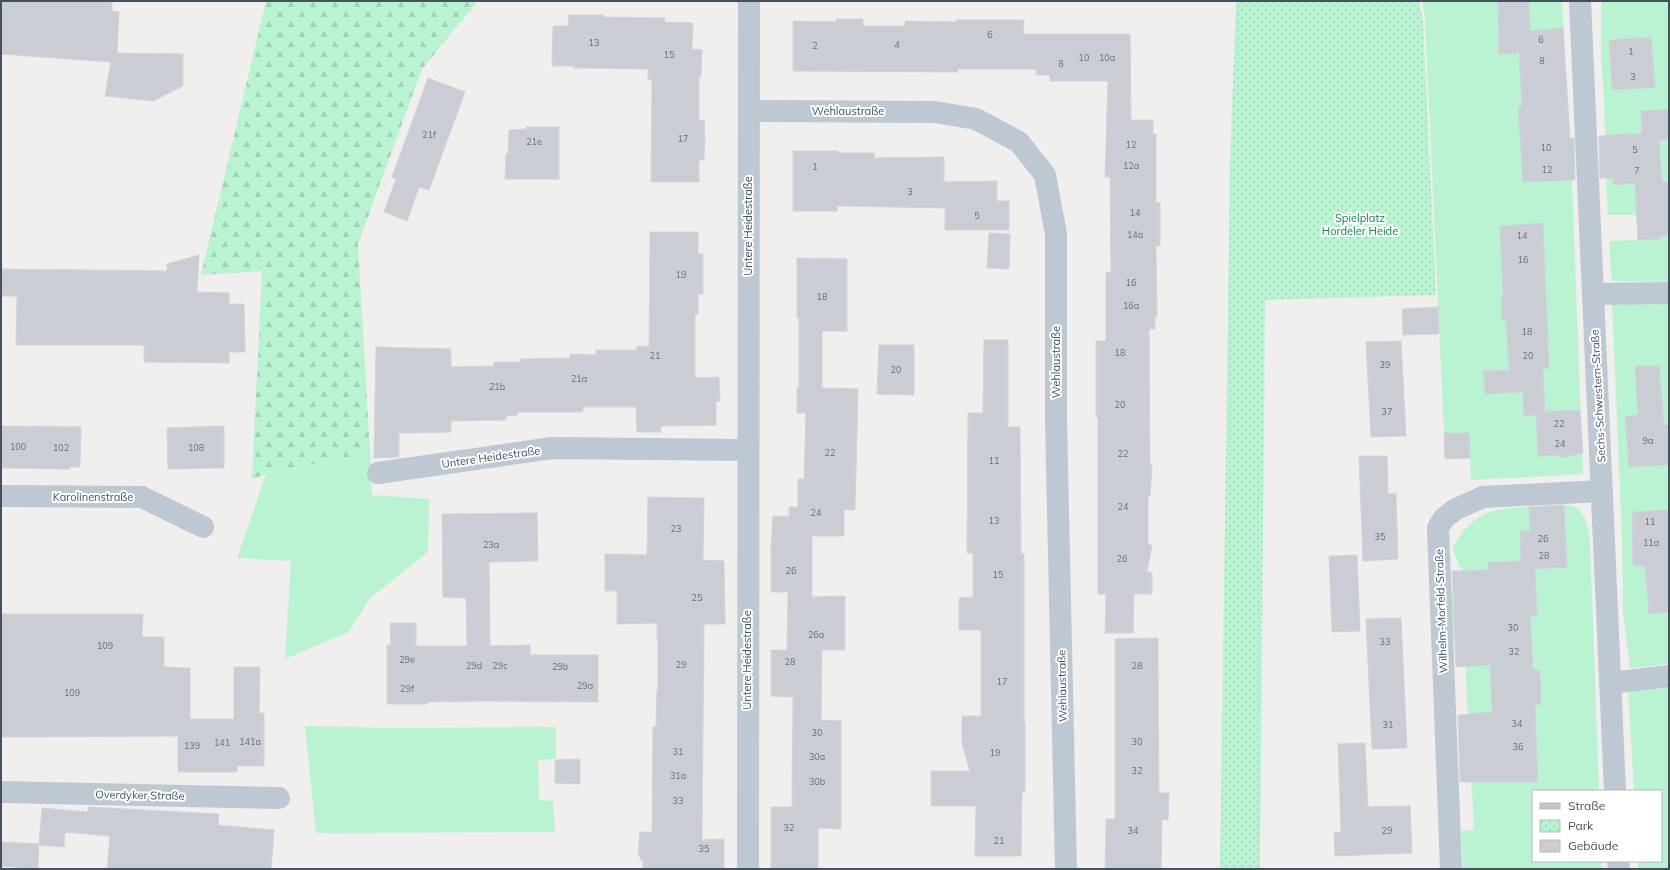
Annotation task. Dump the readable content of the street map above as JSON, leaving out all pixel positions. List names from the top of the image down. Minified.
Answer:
{"streets":{"street":["Wehlaustraße","Untere Heidestraße","Sechs-Schwestern-Straße","Karolinenstraße","Wilhelm-Morfeld-Straße","Overdyker Straße"]},"crossings":[["Wehlaustraße","Untere Heidestraße"],["Sechs-Schwestern-Straße","Wilhelm-Morfeld-Straße"]],"parks":["Spielplatz Hordeler Heide"],"house_numbers":["6","6","13","4","2","1","15","10","10a","8","8","3","21f","17","21e","12","10","5","12a","1","12","7","3","14","5","14a","14","16","19","16","18","16a","18","18","21","20","39","20","21a","21b","20","37","22","9a","24","100","102","108","22","22","11","24","24","13","11","23","35","26","11a","23a","28","26","26","15","25","30","26a","33","109","32","29e","28","29","29d","29c","28","29b","17","29a","29f","109","34","31","30","141a","30","141","139","36","31","19","30a","32","31a","30b","33","32","34","29","21","35"],"legend":["Straße","Park","Gebäude"]}
